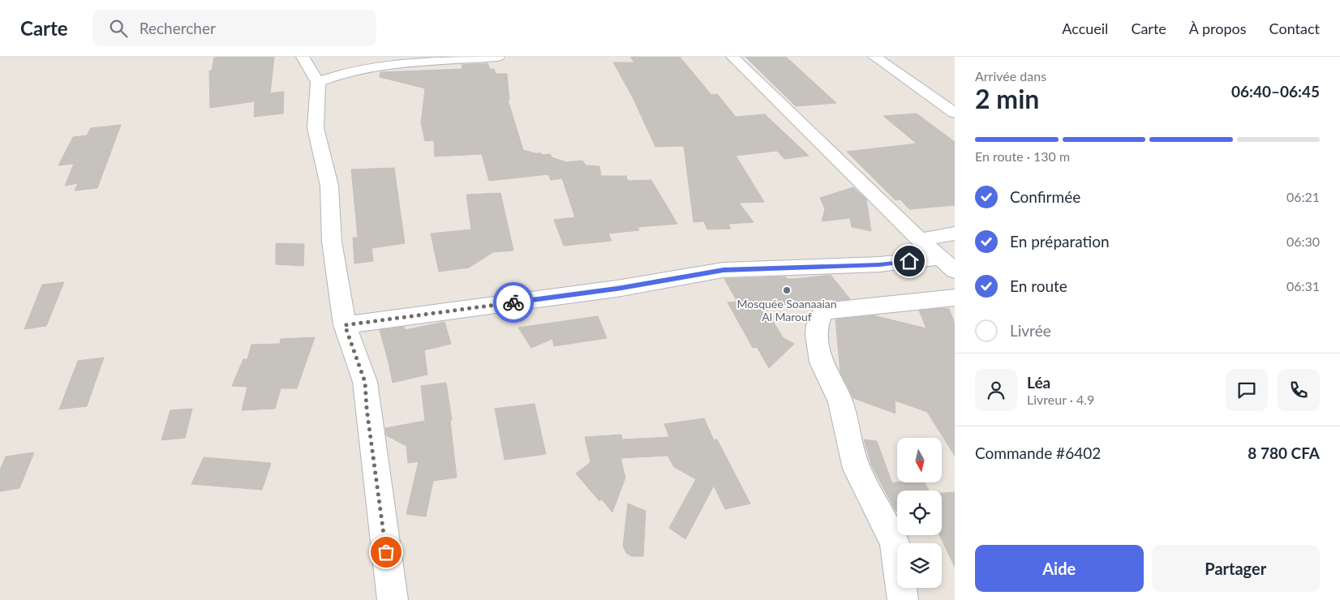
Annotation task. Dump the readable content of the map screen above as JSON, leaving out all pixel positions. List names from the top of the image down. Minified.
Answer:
{"places":["Mosquée Soanaaian Al Marouf"],"north":"bottom","page":{"header":"Carte","search":"Rechercher","nav":["Accueil","Carte","À propos","Contact"],"heading":["2 min","Arrivée dans","06:40–06:45"],"panel":["Léa","Livreur · 4.9","Commande #6402","8 780 CFA"],"bar":"En route · 130 m","list":[["Confirmée","06:21"],["En préparation","06:30"],["En route","06:31"],"Livrée"],"buttons":["Aide","Partager"]}}
